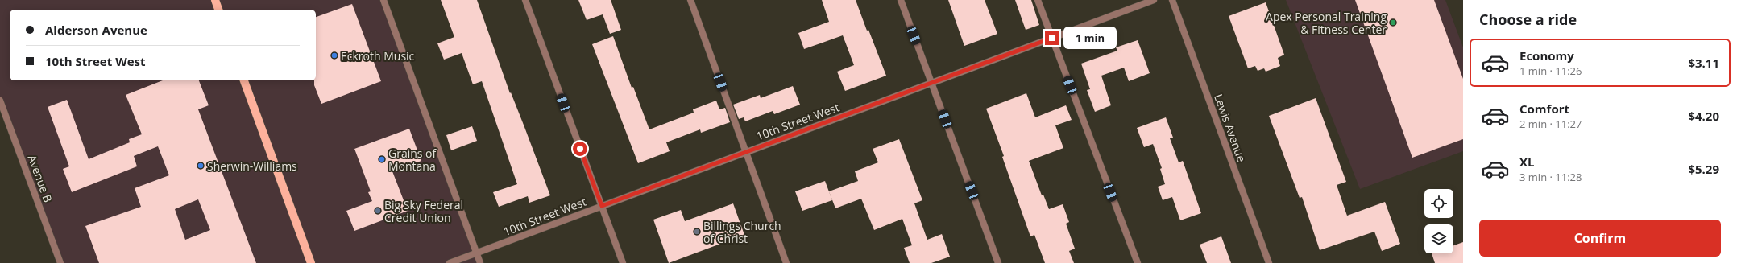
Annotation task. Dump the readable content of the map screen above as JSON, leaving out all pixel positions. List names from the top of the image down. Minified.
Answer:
{"streets":{"street":["10th Street West","Lewis Avenue","Avenue B"]},"places":["Apex Personal Training & Fitness Center","Eckroth Music","Grains of Montana","Sherwin-Williams","Big Sky Federal Credit Union","Billings Church of Christ"],"page":{"heading":"Choose a ride","banner":["Alderson Avenue","10th Street West"],"bubble":"1 min","list":[{"name":"Economy","note":"1 min · 11:26","value":"$3.11"},{"name":"Comfort","note":"2 min · 11:27","value":"$4.20"},{"name":"XL","note":"3 min · 11:28","value":"$5.29"}],"buttons":"Confirm"}}
